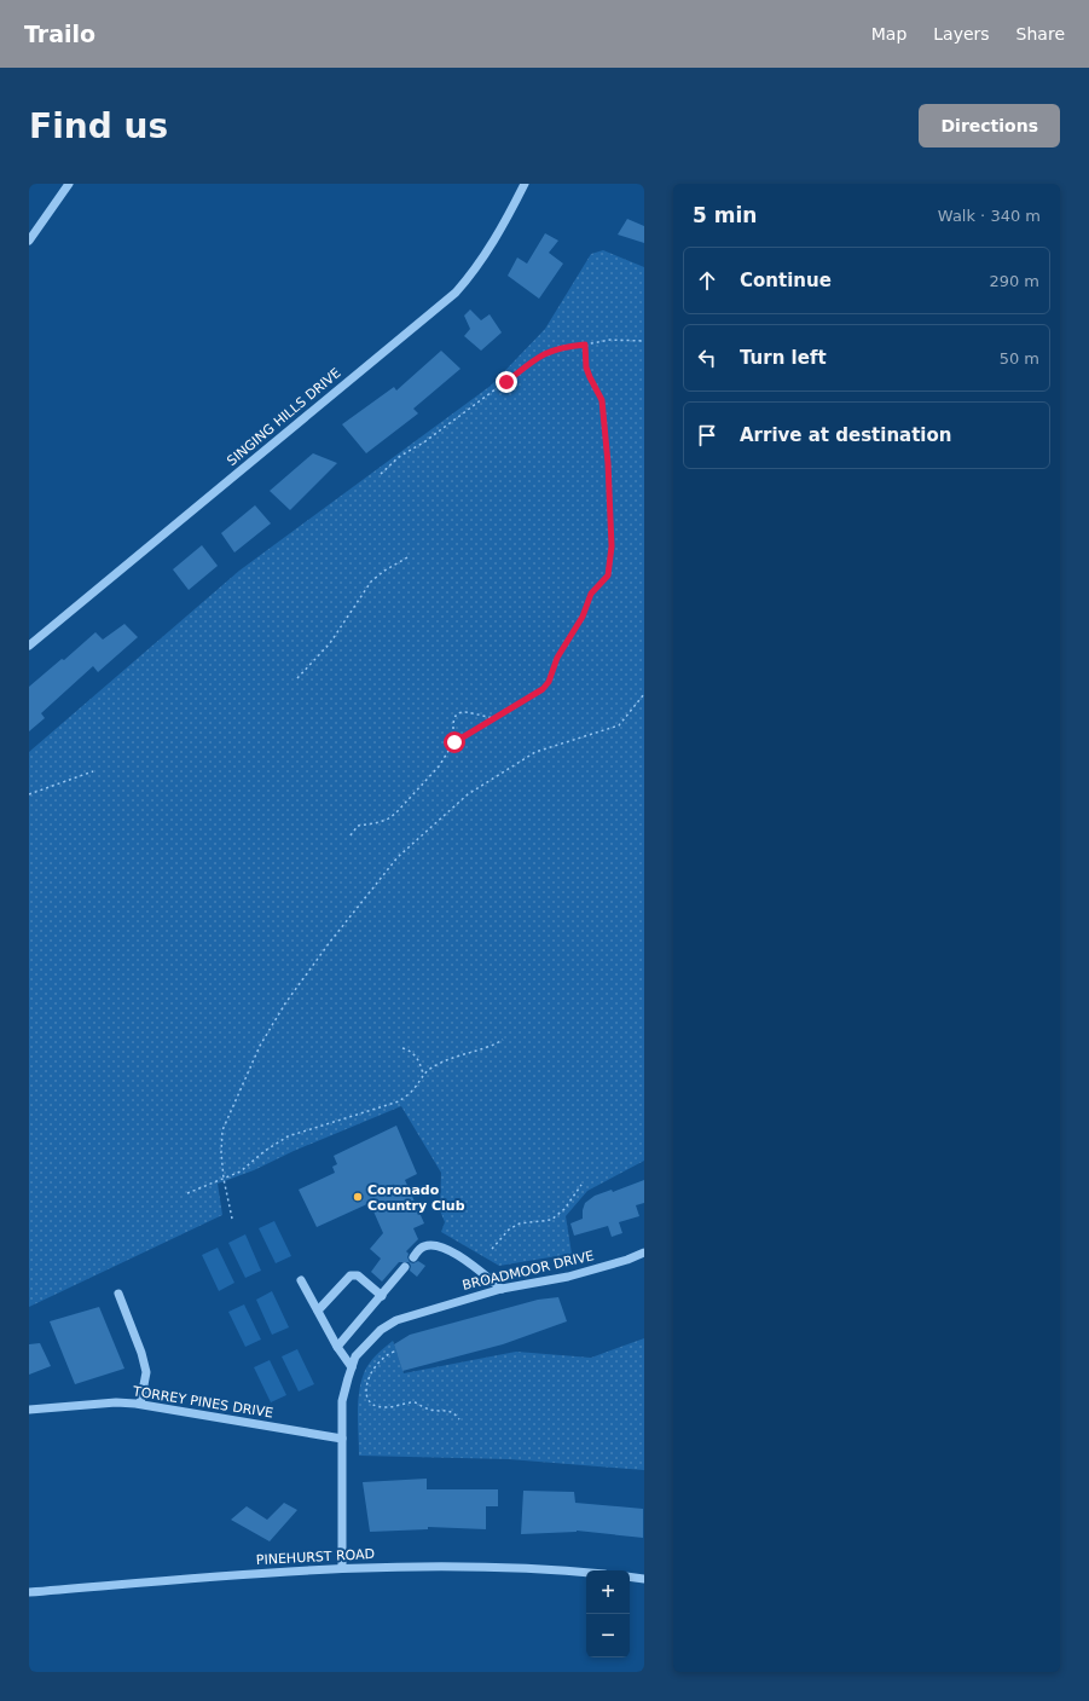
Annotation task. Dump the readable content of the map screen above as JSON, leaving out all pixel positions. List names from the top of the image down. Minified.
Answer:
{"streets":{"street":["SINGING HILLS DRIVE","BROADMOOR DRIVE","TORREY PINES DRIVE","PINEHURST ROAD"]},"crossings":[["BROADMOOR DRIVE","TORREY PINES DRIVE"],["BROADMOOR DRIVE","PINEHURST ROAD"]],"places":["Coronado Country Club"],"page":{"header":"Trailo","nav":["Map","Layers","Share"],"buttons":"Directions","title":"Find us","heading":["5 min","Walk · 340 m"],"list":[["Continue","290 m"],["Turn left","50 m"],"Arrive at destination"],"map_buttons":["+","−"]}}
